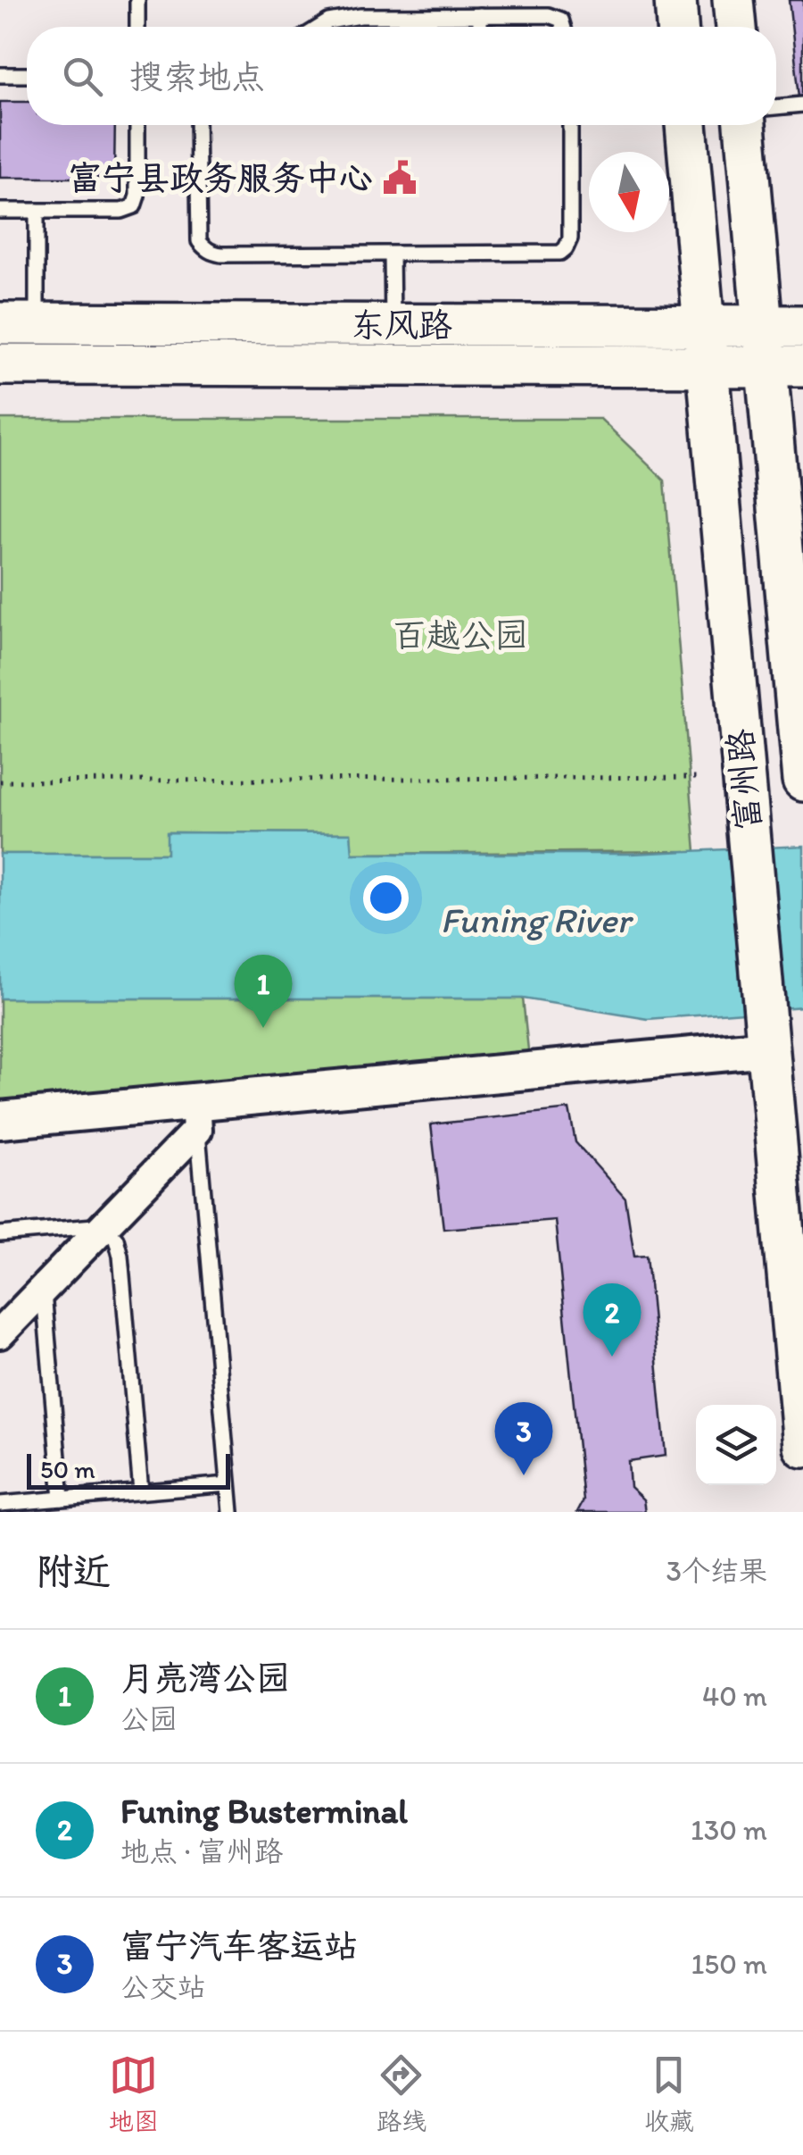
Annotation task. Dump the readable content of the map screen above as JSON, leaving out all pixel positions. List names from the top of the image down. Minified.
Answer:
{"streets":{"main road":["东风路","富州路"]},"crossings":[["东风路","富州路"]],"water":["Funing River"],"parks":["百越公园"],"places":{"public building":["富宁县政务服务中心"]},"scale_bar":"50 m","north":"bottom","page":{"search":"搜索地点","pins":["1","2","3"],"scale":"50 m","heading":["附近","3个结果"],"list":[{"mark":"1","name":"月亮湾公园","note":"公园","value":"40 m"},{"mark":"2","name":"Funing Busterminal","note":"地点 · 富州路","value":"130 m"},{"mark":"3","name":"富宁汽车客运站","note":"公交站","value":"150 m"}],"nav":["地图","路线","收藏"]}}
